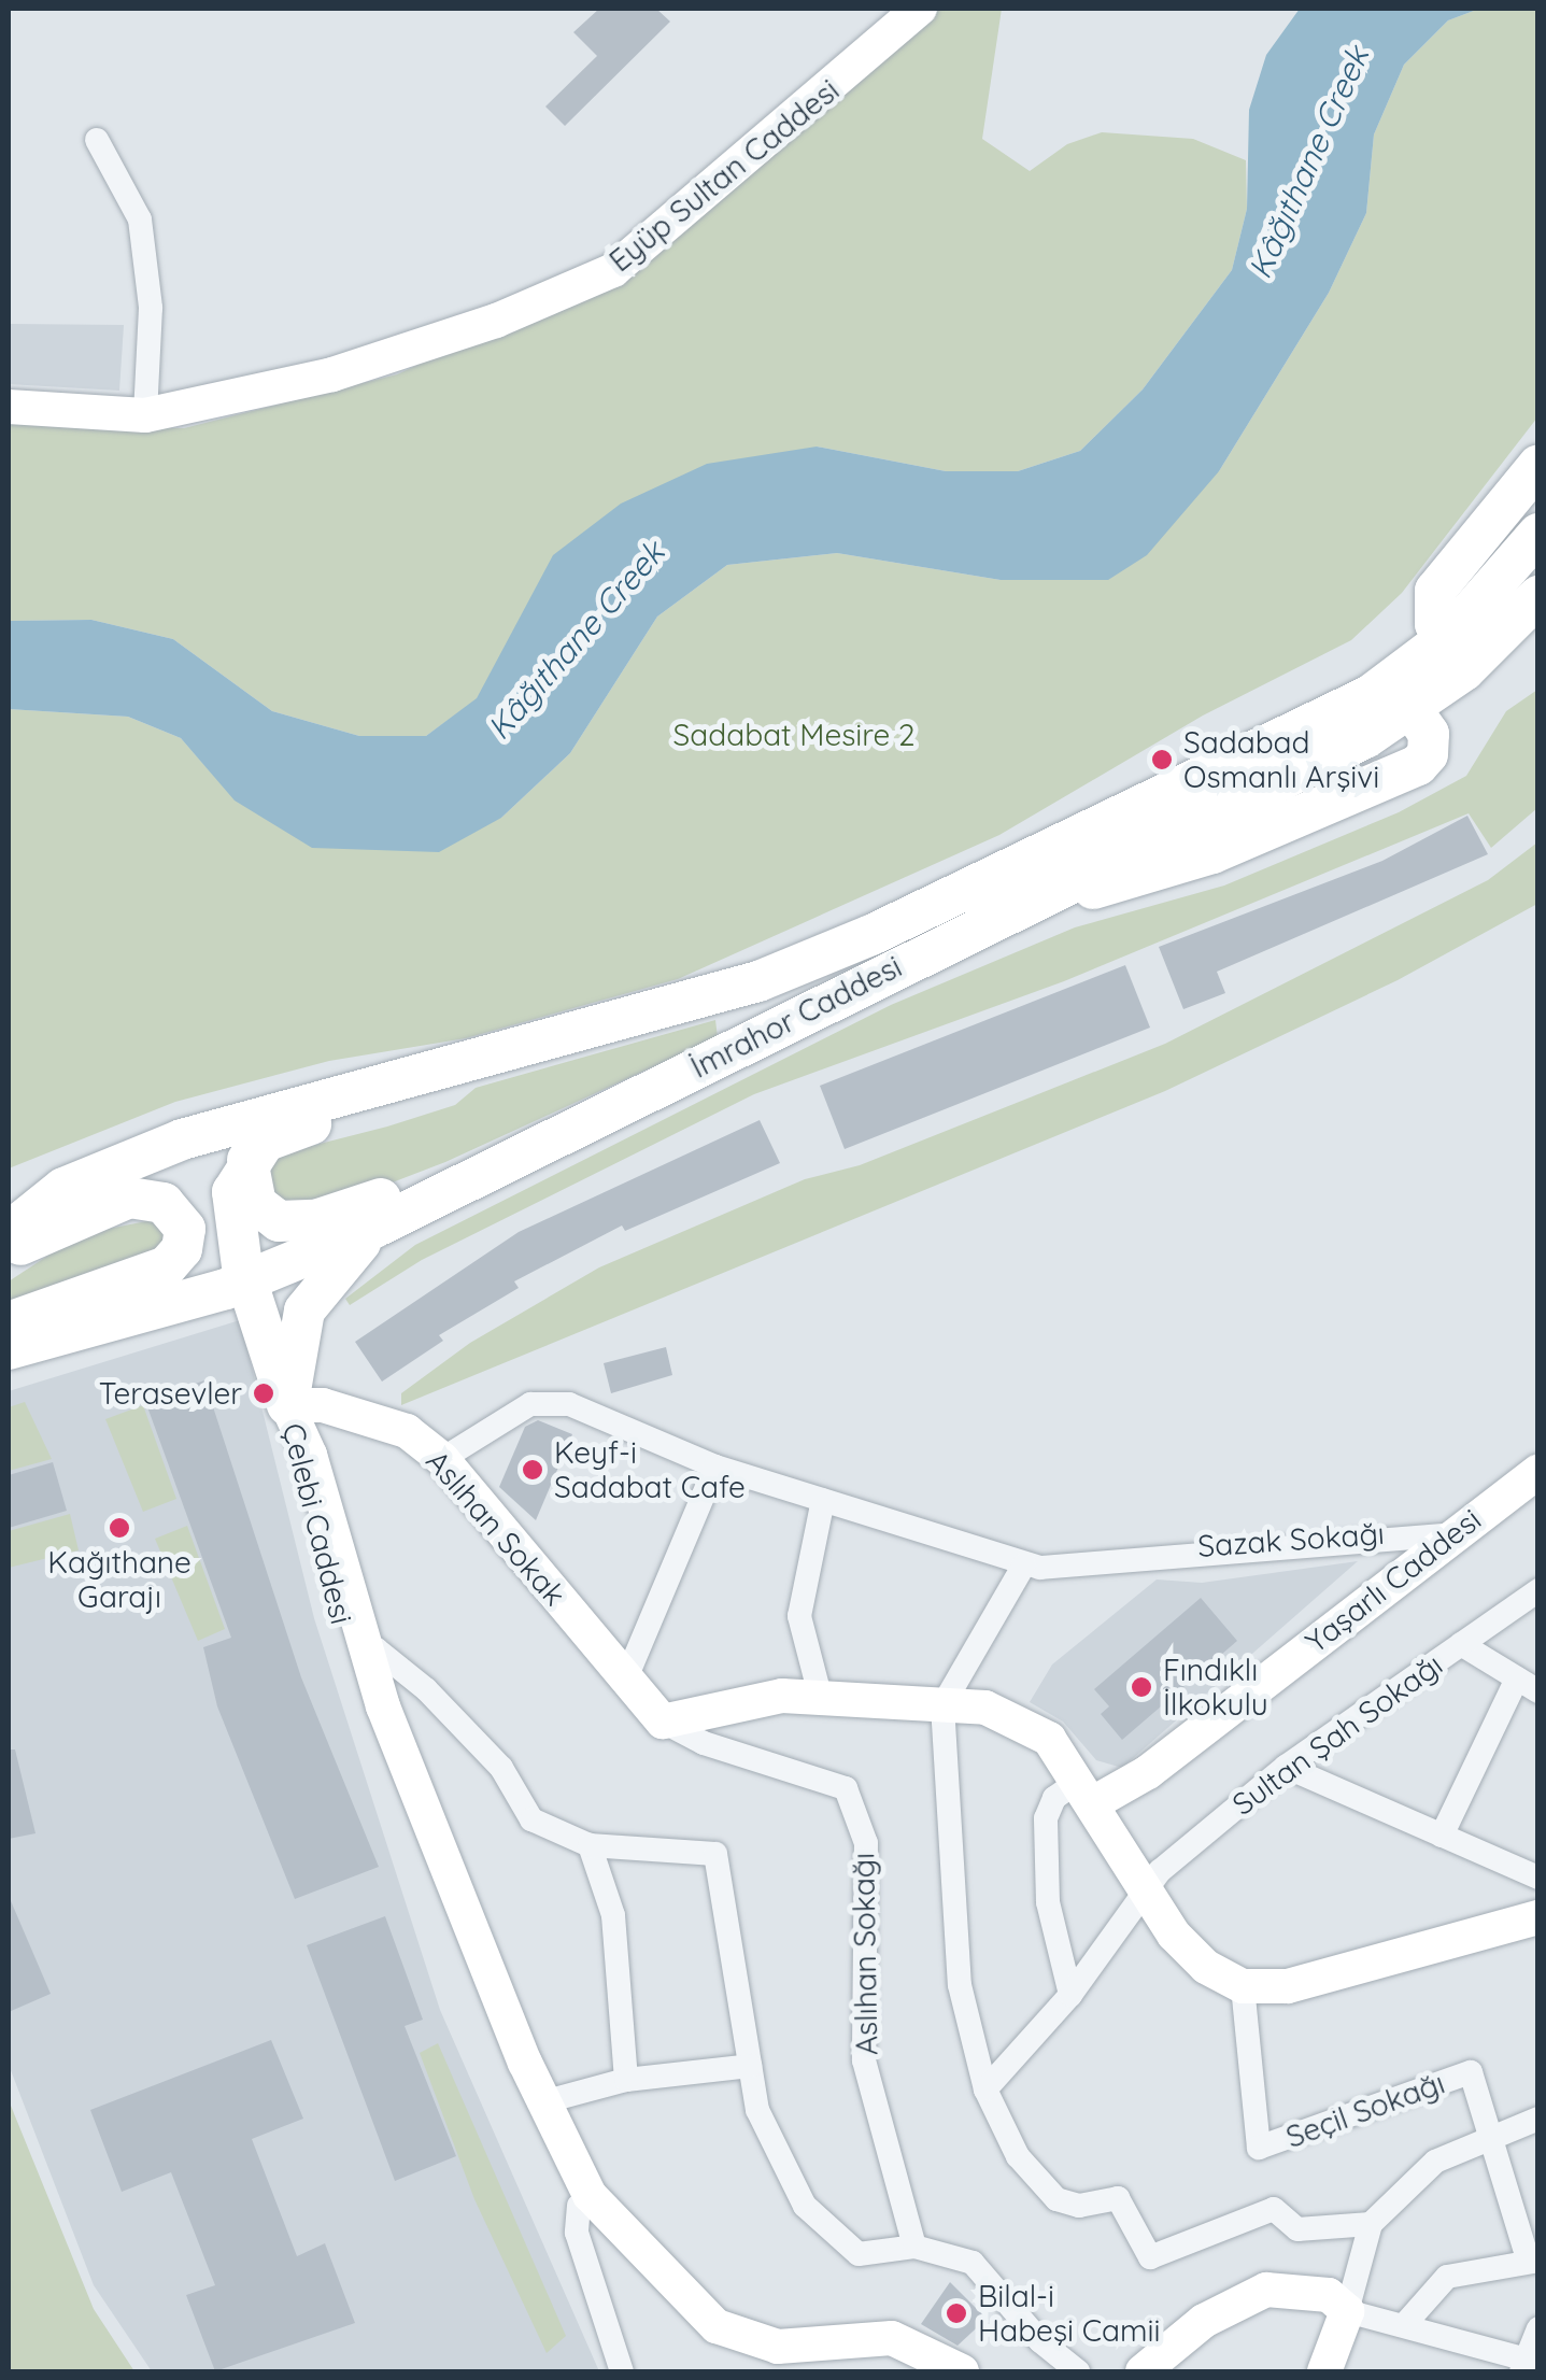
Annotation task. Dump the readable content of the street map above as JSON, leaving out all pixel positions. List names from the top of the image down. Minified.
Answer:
{"streets":{"main road":["İmrahor Caddesi"],"street":["Eyüp Sultan Caddesi","Çelebi Caddesi","Aslıhan Sokak","Sazak Sokağı","Yaşarlı Caddesi","Sultan Şah Sokağı","Aslıhan Sokağı","Seçil Sokağı"]},"crossings":[["Çelebi Caddesi","Aslıhan Sokak"],["Aslıhan Sokak","Sazak Sokağı"],["Aslıhan Sokak","Aslıhan Sokağı"],["Sazak Sokağı","Yaşarlı Caddesi"]],"water":["Kâğıthane Creek"],"parks":["Sadabat Mesire 2"],"places":["Sadabad Osmanlı Arşivi","Terasevler","Keyf-i Sadabat Cafe","Kağıthane Garajı","Fındıklı İlkokulu","Bilal-i Habeşi Camii"]}
